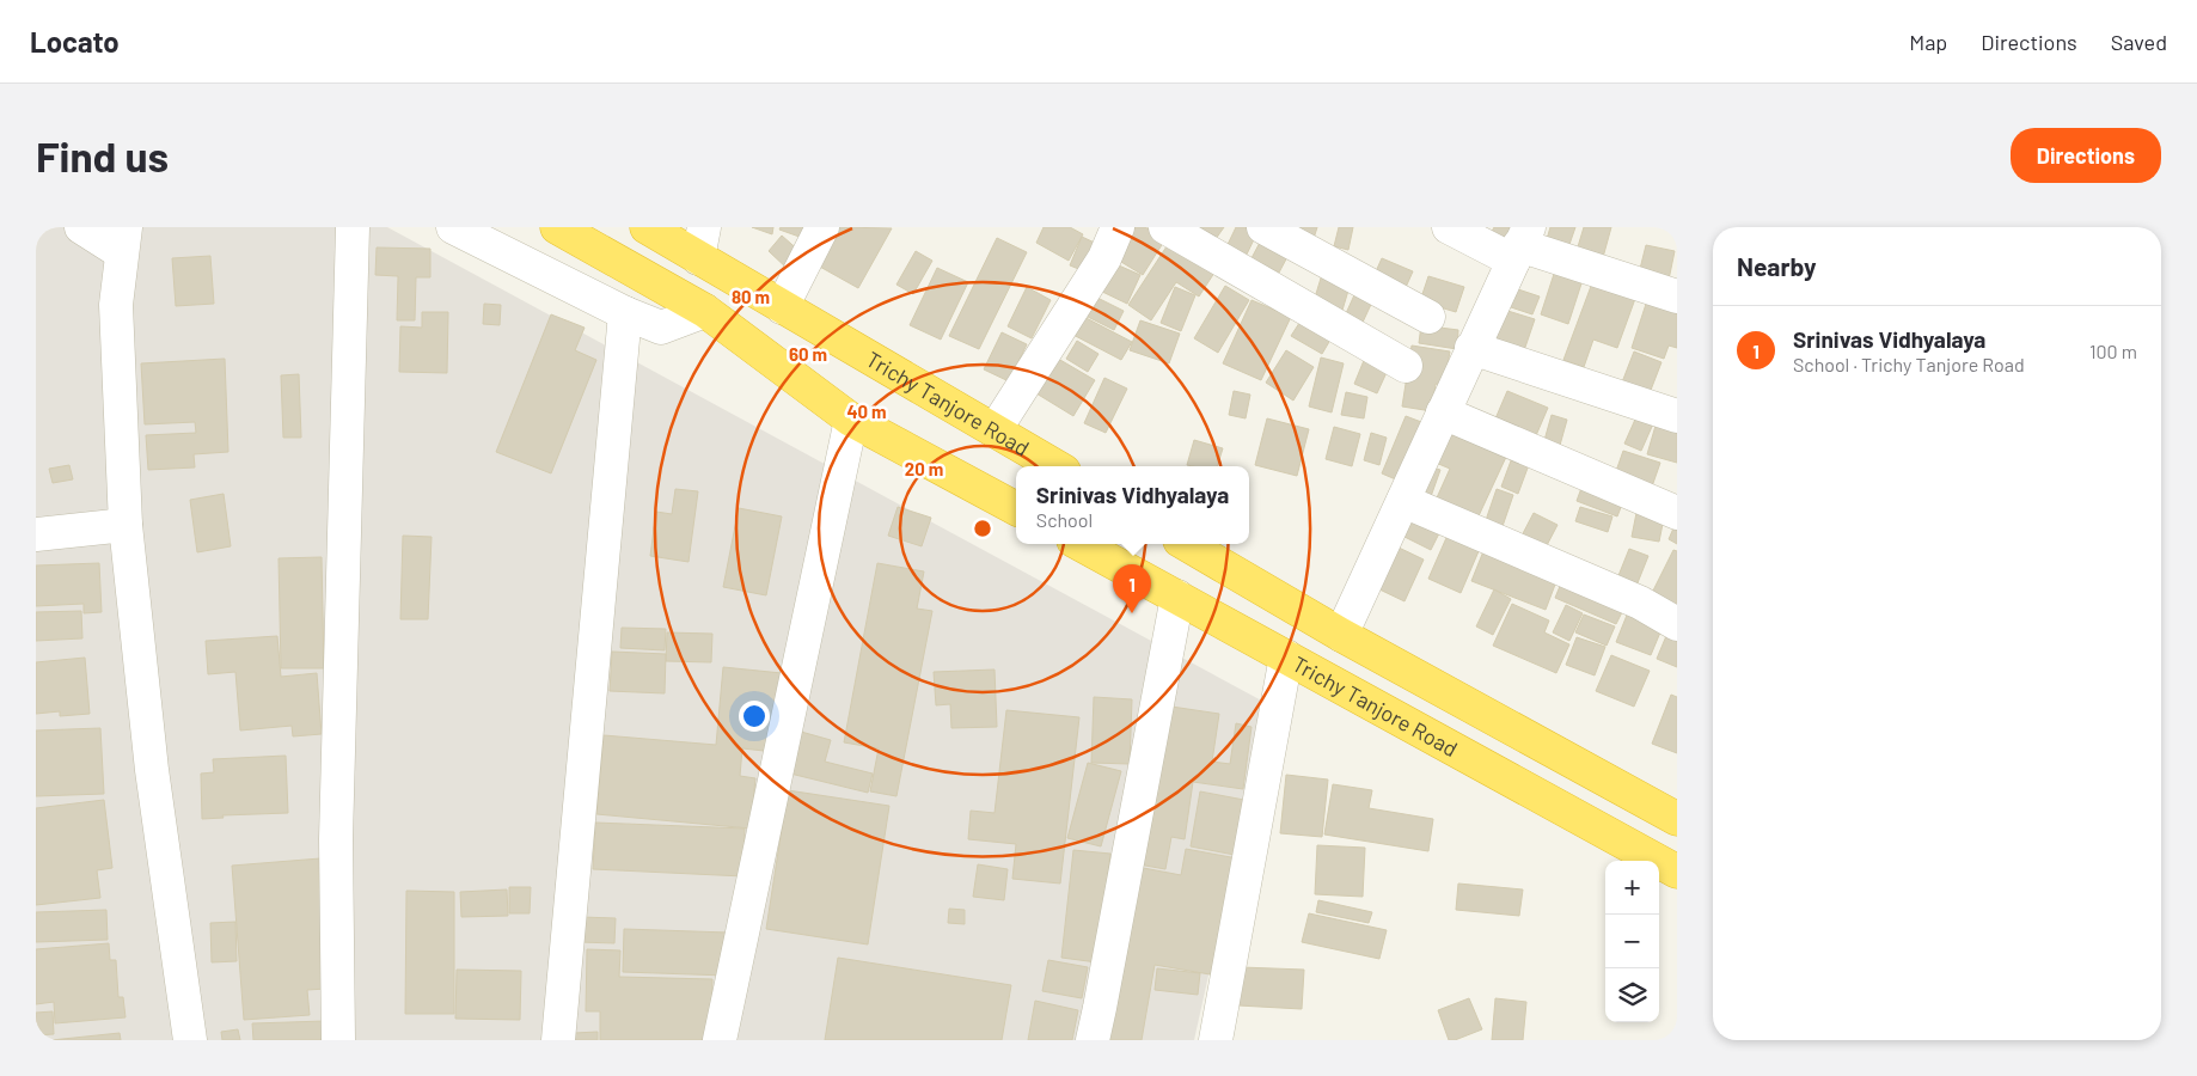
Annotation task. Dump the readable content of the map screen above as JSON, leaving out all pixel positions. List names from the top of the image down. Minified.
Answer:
{"streets":{"highway":["Trichy Tanjore Road"]},"page":{"header":"Locato","nav":["Map","Directions","Saved"],"buttons":"Directions","title":"Find us","heading":"Nearby","list":[{"mark":"1","name":"Srinivas Vidhyalaya","note":"School · Trichy Tanjore Road","value":"100 m"}],"popup":["Srinivas Vidhyalaya","School"],"pins":"1","map_buttons":["+","−"]},"rings":["80 m","60 m","40 m","20 m"]}
